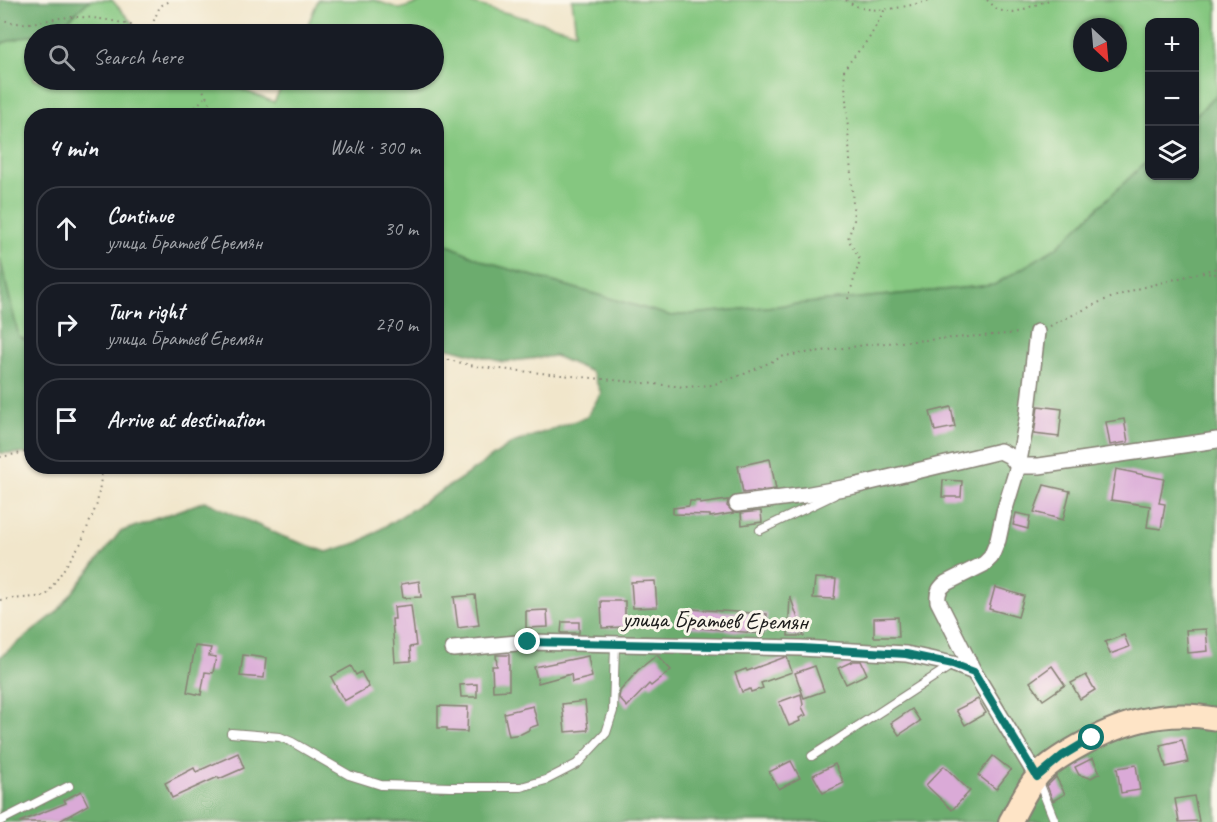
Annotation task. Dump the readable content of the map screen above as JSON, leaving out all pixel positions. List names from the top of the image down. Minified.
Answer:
{"streets":{"street":["улица Братьев Еремян"]},"north":"bottom right","page":{"map_buttons":["+","−"],"search":"Search here","heading":["4 min","Walk · 300 m"],"list":[["Continue","улица Братьев Еремян","30 m"],["Turn right","улица Братьев Еремян","270 m"],"Arrive at destination"]}}
